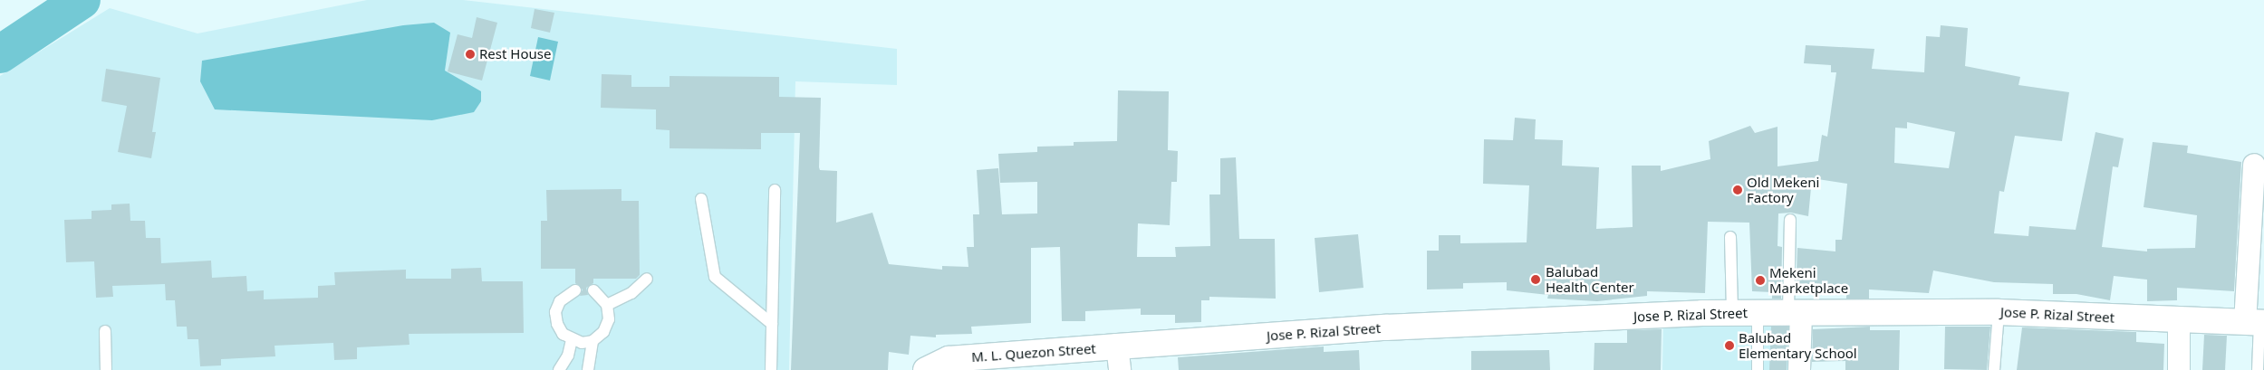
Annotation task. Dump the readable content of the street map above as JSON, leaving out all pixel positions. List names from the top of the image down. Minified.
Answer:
{"streets":{"street":["Jose P. Rizal Street","M. L. Quezon Street"]},"crossings":[["Jose P. Rizal Street","M. L. Quezon Street"]],"places":["Rest House","Old Mekeni Factory","Balubad Health Center","Mekeni Marketplace","Balubad Elementary School"]}
